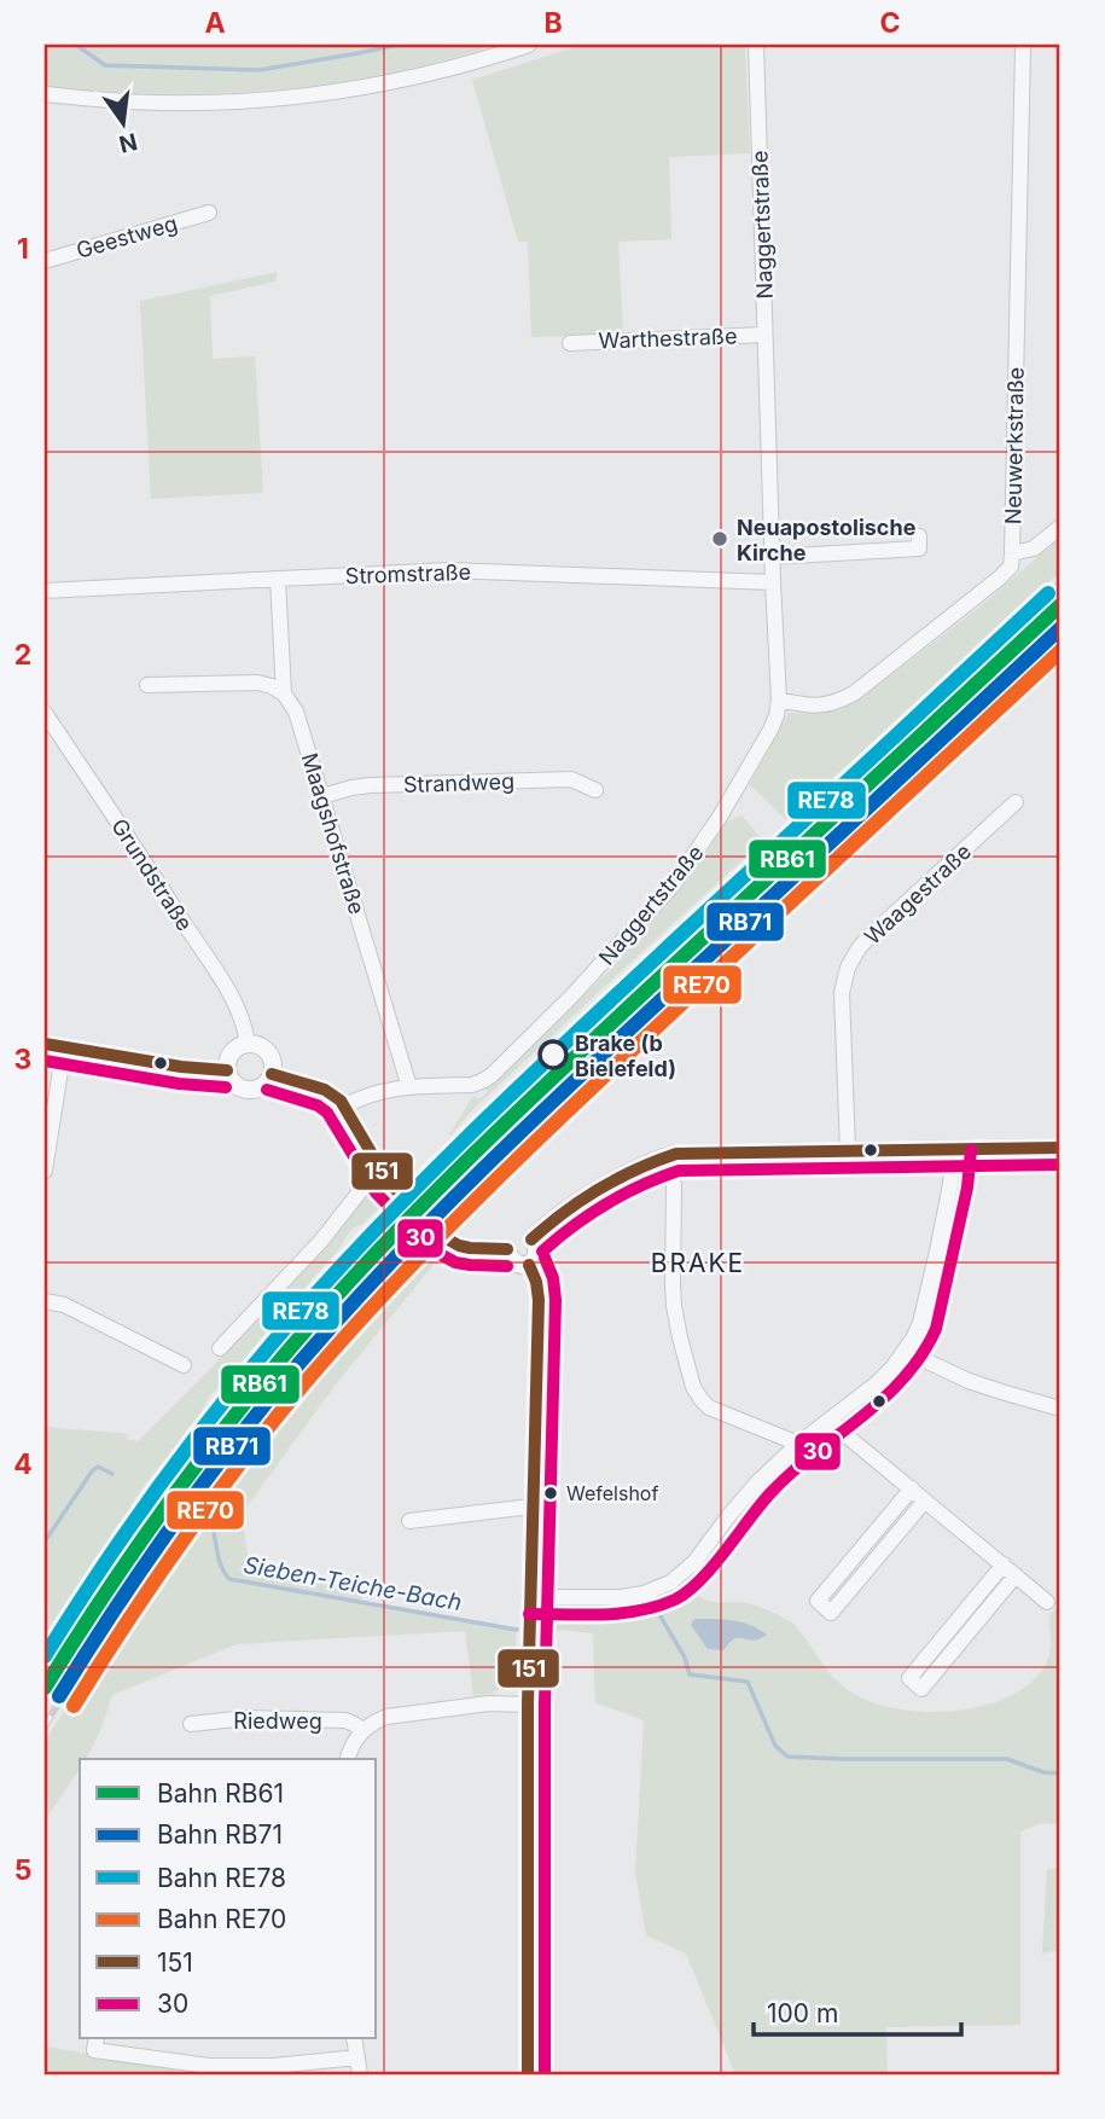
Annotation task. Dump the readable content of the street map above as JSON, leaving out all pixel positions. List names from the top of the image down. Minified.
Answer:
{"streets":{"street":["Naggertstraße","Geestweg","Warthestraße","Neuwerkstraße","Stromstraße","Strandweg","Maagshofstraße","Grundstraße","Waagestraße","Riedweg"]},"crossings":[["Naggertstraße","Warthestraße"],["Naggertstraße","Neuwerkstraße"],["Naggertstraße","Stromstraße"],["Naggertstraße","Maagshofstraße"],["Stromstraße","Maagshofstraße"],["Strandweg","Maagshofstraße"]],"districts":["BRAKE"],"water":["Sieben-Teiche-Bach"],"places":["Neuapostolische Kirche","Brake (b Bielefeld)","Wefelshof"],"lines":["rail line RE78","rail line RB61","rail line RB71","rail line RE70","transit line 151","transit line 30"],"legend":["Bahn RB61","Bahn RB71","Bahn RE78","Bahn RE70","151","30"],"scale_bar":"100 m","north":"bottom","grid":{"columns":["A","B","C"],"rows":["1","2","3","4","5"]}}
